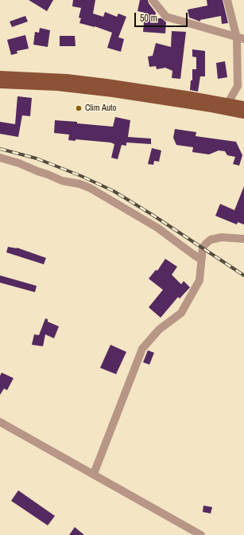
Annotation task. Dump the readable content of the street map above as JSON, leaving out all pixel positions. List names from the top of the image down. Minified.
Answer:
{"places":["Clim Auto"],"scale_bar":"50 m"}
